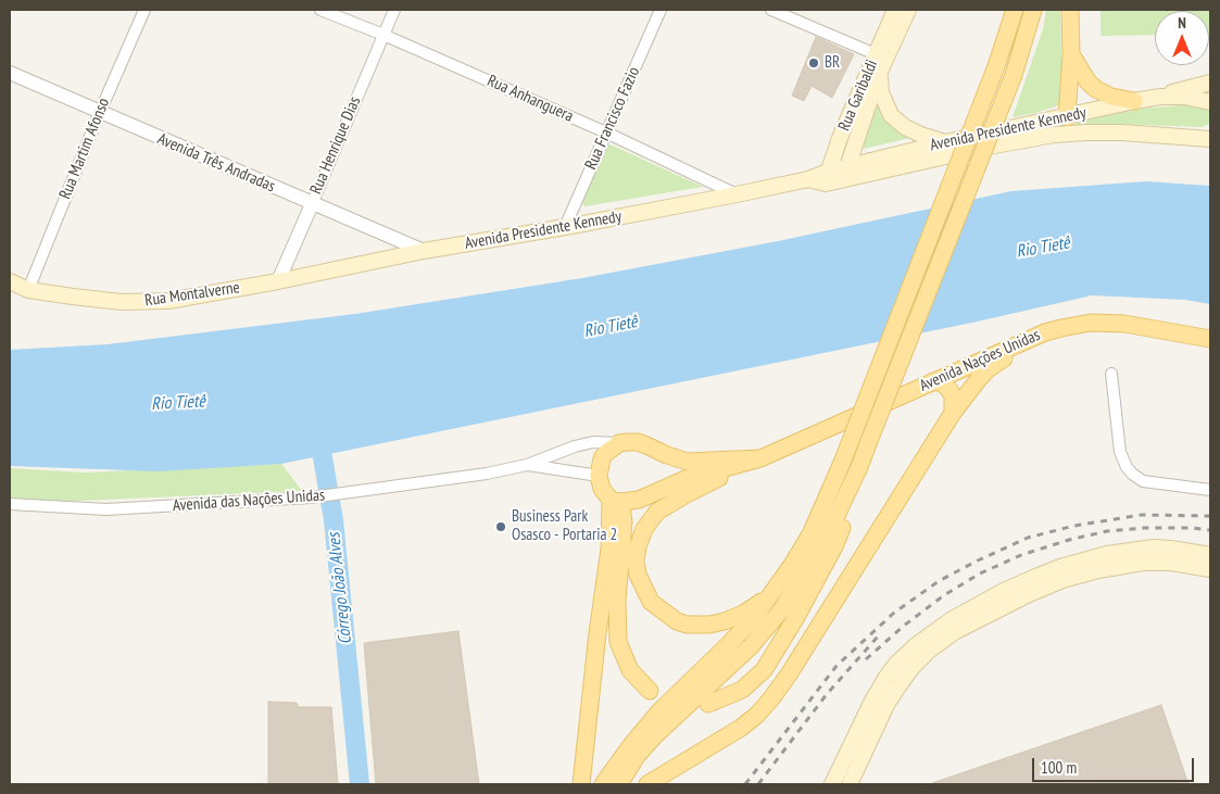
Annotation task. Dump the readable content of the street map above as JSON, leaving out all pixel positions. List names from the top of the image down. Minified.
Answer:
{"streets":{"main road":["Rua Garibaldi","Avenida Presidente Kennedy","Rua Montalverne","Avenida Nações Unidas"],"street":["Rua Anhanguera","Rua Francisco Fazio","Rua Henrique Dias","Rua Martim Afonso","Avenida Três Andradas","Avenida das Nações Unidas"]},"crossings":[["Rua Garibaldi","Avenida Presidente Kennedy"],["Rua Anhanguera","Rua Francisco Fazio"],["Rua Anhanguera","Avenida Presidente Kennedy"],["Rua Anhanguera","Rua Henrique Dias"],["Rua Francisco Fazio","Avenida Presidente Kennedy"],["Avenida Presidente Kennedy","Rua Henrique Dias"],["Avenida Presidente Kennedy","Avenida Três Andradas"],["Avenida Presidente Kennedy","Rua Montalverne"],["Rua Henrique Dias","Avenida Três Andradas"],["Rua Henrique Dias","Rua Montalverne"],["Rua Martim Afonso","Avenida Três Andradas"],["Rua Martim Afonso","Rua Montalverne"]],"water":["Rio Tietê","Córrego João Alves"],"places":["BR","Business Park Osasco - Portaria 2"],"scale_bar":"100 m","north":"top"}
